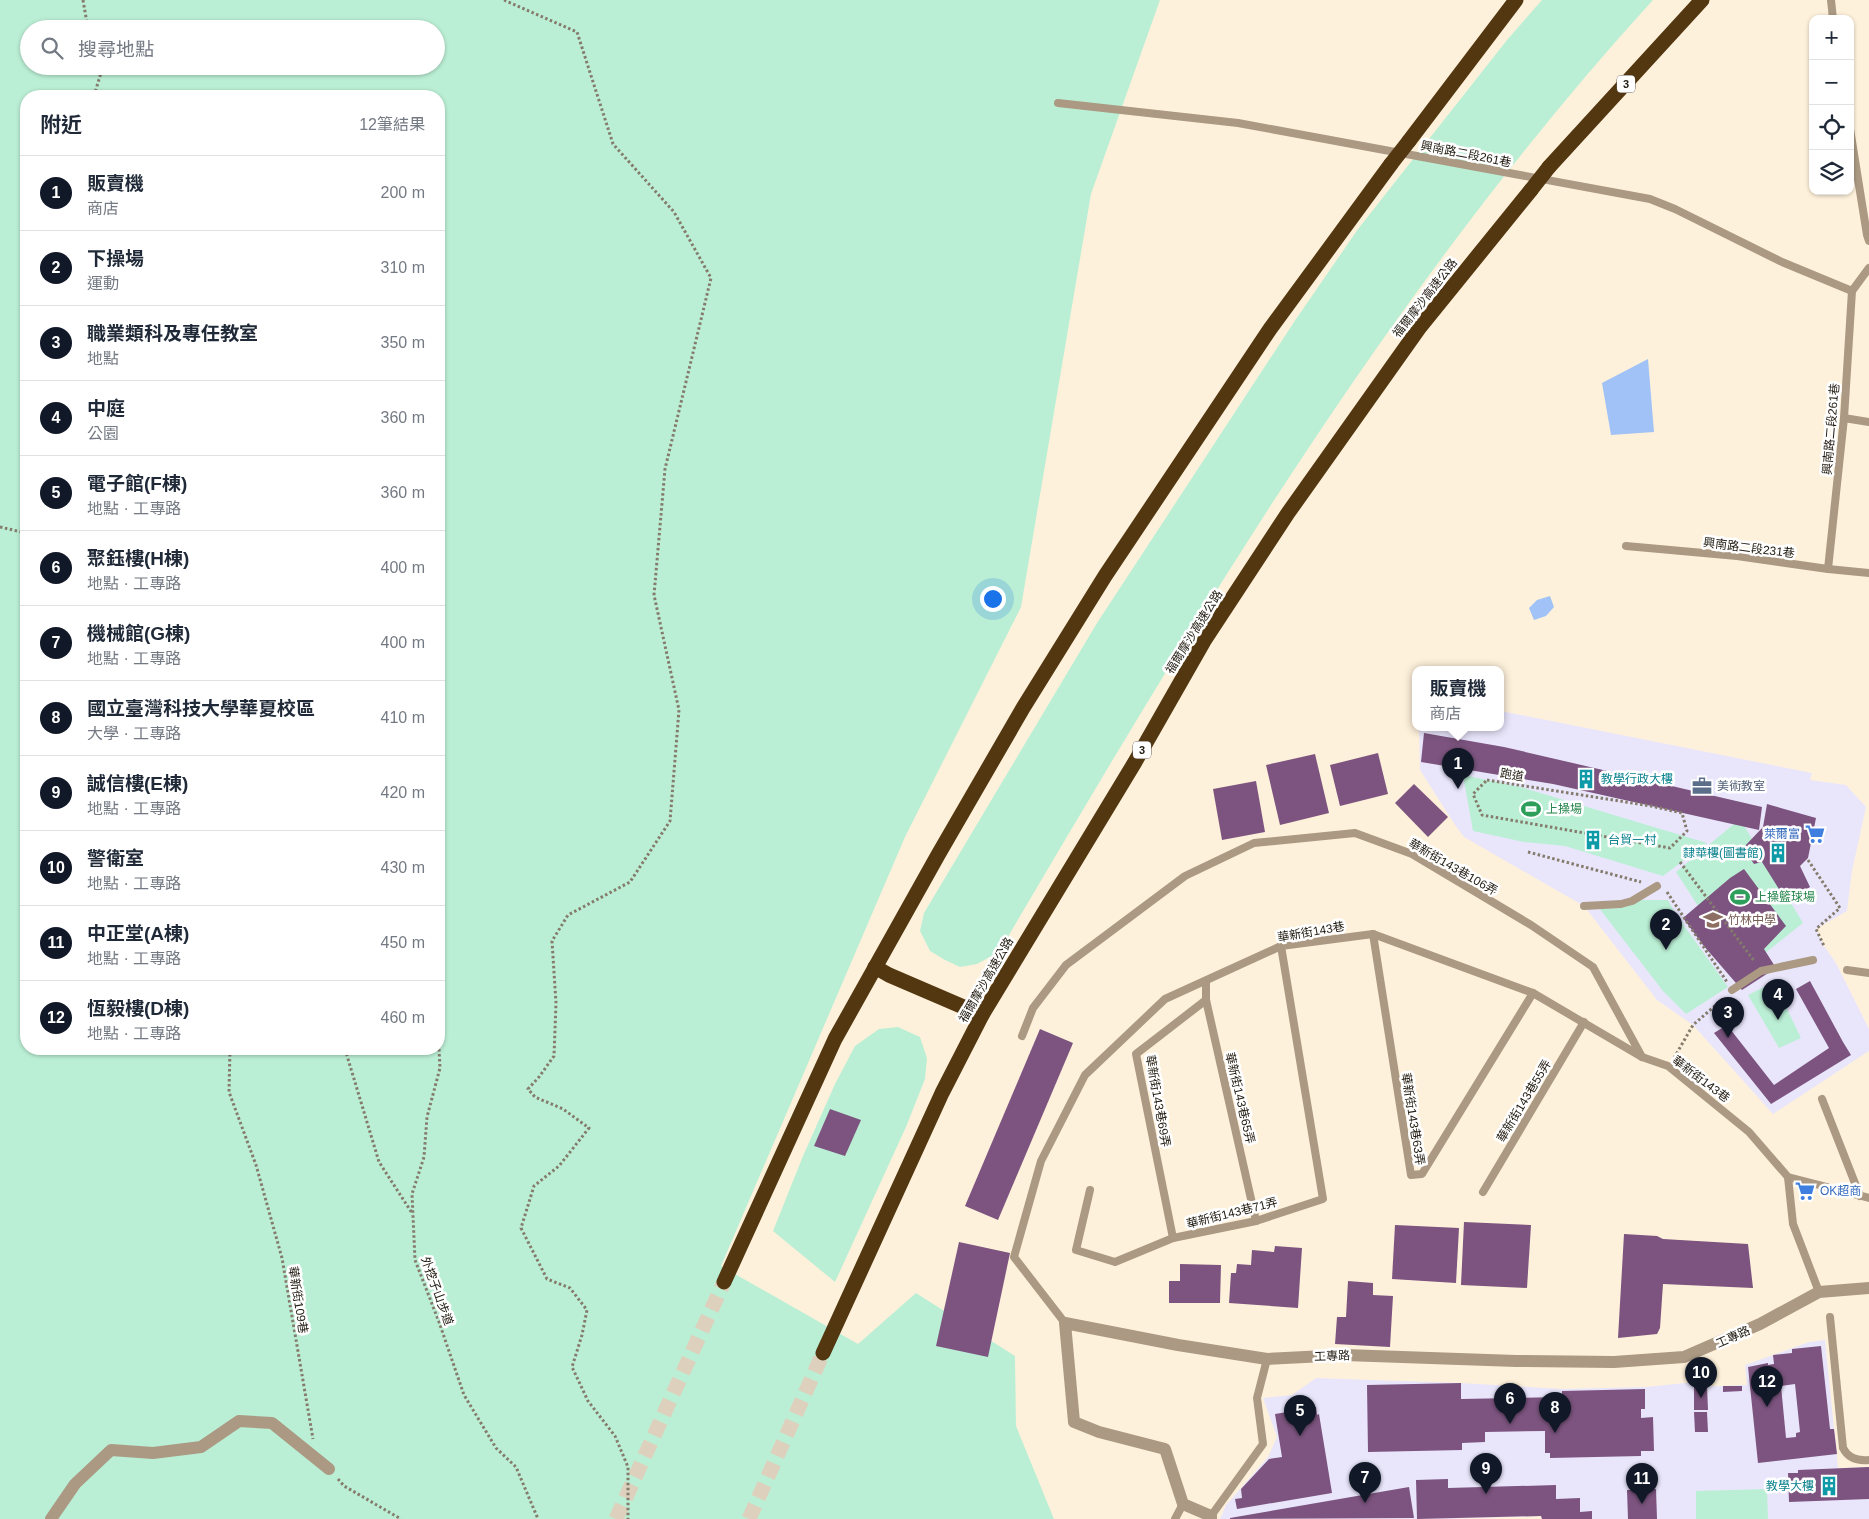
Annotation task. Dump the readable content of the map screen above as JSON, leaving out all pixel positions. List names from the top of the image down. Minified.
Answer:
{"streets":{"highway":["3","福爾摩沙高速公路"],"street":["工專路"],"lane":["興南路二段261巷","興南路二段231巷","華新街143巷106弄","華新街143巷","華新街143巷65弄","華新街143巷69弄","華新街143巷55弄","華新街143巷63弄","華新街143巷71弄"],"path":["跑道","外挖子山步道","華新街109巷"]},"crossings":[["興南路二段261巷","興南路二段231巷"],["華新街143巷106弄","華新街143巷"],["華新街143巷","華新街143巷65弄"],["華新街143巷","華新街143巷55弄"],["華新街143巷","華新街143巷63弄"],["華新街143巷","華新街143巷71弄"],["華新街143巷","工專路"],["華新街143巷65弄","華新街143巷69弄"],["華新街143巷65弄","華新街143巷71弄"],["華新街143巷69弄","華新街143巷71弄"]],"places":{"building":["教學行政大樓","台貿一村","隸華樓(圖書館)","教學大樓"],"office":["美術教室"],"sports":["上操場","上操籃球場"],"supermarket":["萊爾富","OK超商"],"school or university":["竹林中學"]},"page":{"map_buttons":["+","−"],"search":"搜尋地點","heading":["附近","12筆結果"],"list":[{"mark":"1","name":"販賣機","note":"商店","value":"200 m"},{"mark":"2","name":"下操場","note":"運動","value":"310 m"},{"mark":"3","name":"職業類科及專任教室","note":"地點","value":"350 m"},{"mark":"4","name":"中庭","note":"公園","value":"360 m"},{"mark":"5","name":"電子館(F棟)","note":"地點 · 工專路","value":"360 m"},{"mark":"6","name":"聚鈺樓(H棟)","note":"地點 · 工專路","value":"400 m"},{"mark":"7","name":"機械館(G棟)","note":"地點 · 工專路","value":"400 m"},{"mark":"8","name":"國立臺灣科技大學華夏校區","note":"大學 · 工專路","value":"410 m"},{"mark":"9","name":"誠信樓(E棟)","note":"地點 · 工專路","value":"420 m"},{"mark":"10","name":"警衛室","note":"地點 · 工專路","value":"430 m"},{"mark":"11","name":"中正堂(A棟)","note":"地點 · 工專路","value":"450 m"},{"mark":"12","name":"恆毅樓(D棟)","note":"地點 · 工專路","value":"460 m"}],"popup":["販賣機","商店"],"pins":["1","2","4","3","10","12","6","8","5","9","7","11"]}}
